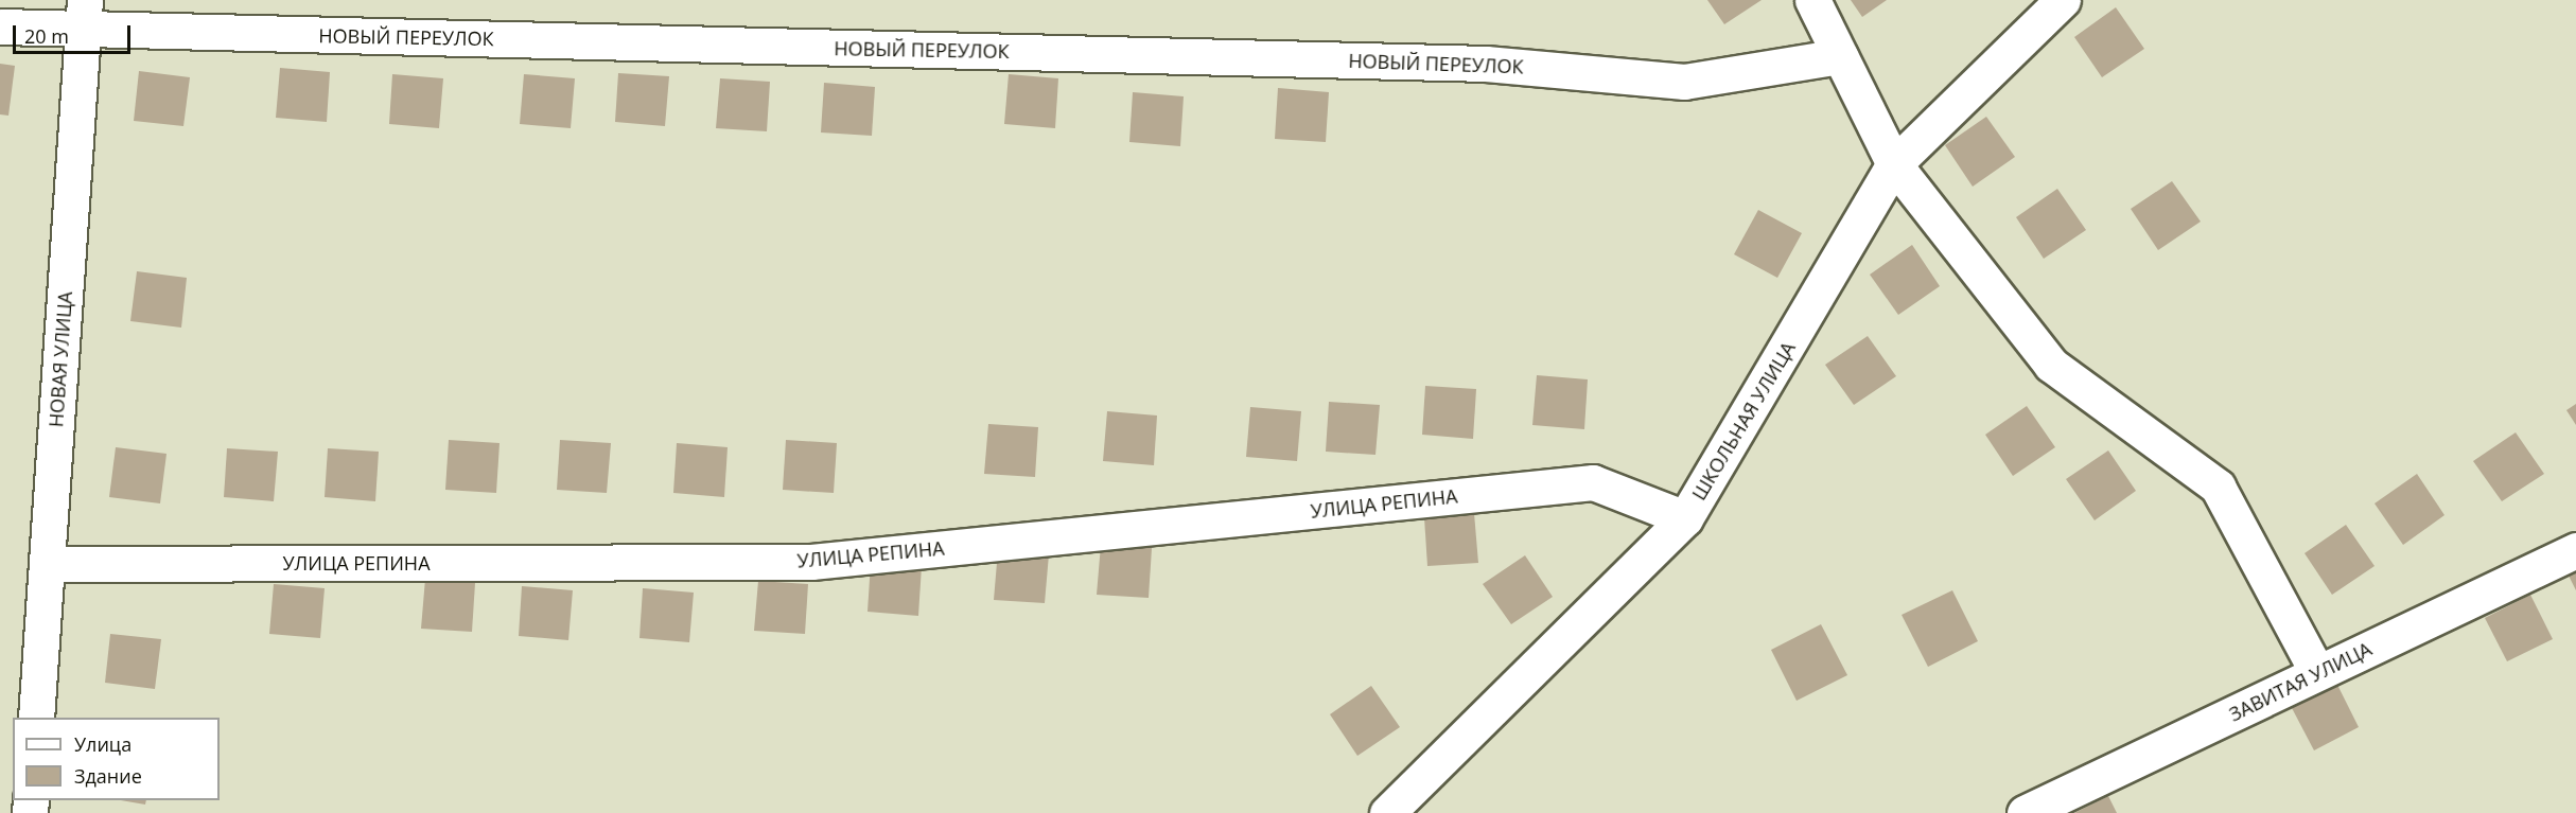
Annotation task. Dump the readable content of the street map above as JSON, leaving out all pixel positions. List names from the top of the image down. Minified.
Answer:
{"streets":{"street":["НОВЫЙ ПЕРЕУЛОК","НОВАЯ УЛИЦА","ШКОЛЬНАЯ УЛИЦА","УЛИЦА РЕПИНА","ЗАВИТАЯ УЛИЦА"]},"crossings":[["НОВЫЙ ПЕРЕУЛОК","НОВАЯ УЛИЦА"],["НОВАЯ УЛИЦА","УЛИЦА РЕПИНА"],["ШКОЛЬНАЯ УЛИЦА","УЛИЦА РЕПИНА"]],"legend":["Улица","Здание"],"scale_bar":"20 m"}
